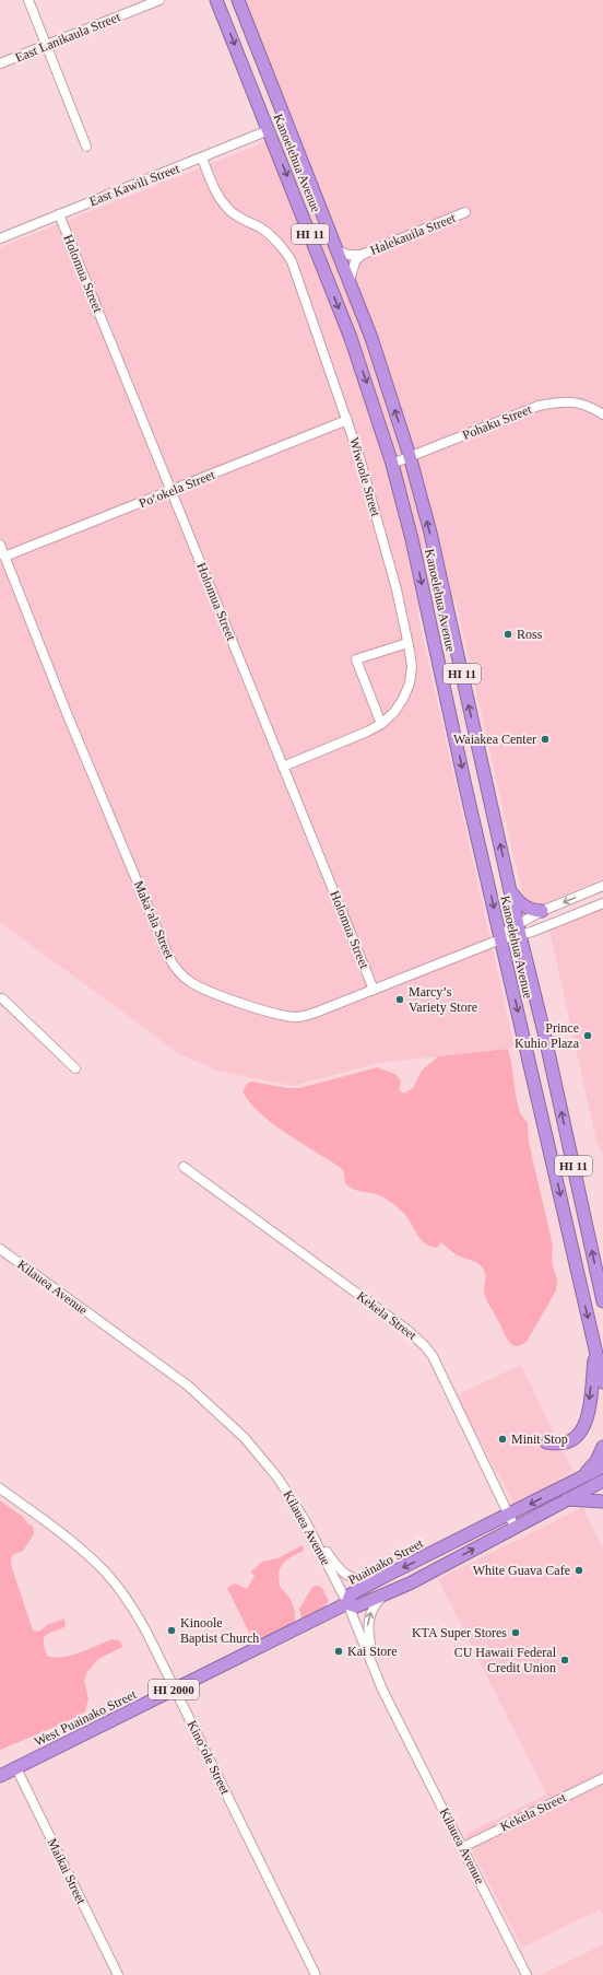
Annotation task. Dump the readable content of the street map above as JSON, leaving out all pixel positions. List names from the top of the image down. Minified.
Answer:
{"streets":{"highway":["Kanoelehua Avenue","HI 11","Puainako Street","HI 2000","West Puainako Street"],"street":["East Lanikaula Street","East Kawili Street","Halekauila Street","Holomua Street","Pohaku Street","Wiwoole Street","Po‘okela Street","Maka‘ala Street","Kilauea Avenue","Kekela Street","Kinoʻole Street","Maikai Street"]},"crossings":[["Kanoelehua Avenue","East Kawili Street"],["Kanoelehua Avenue","Halekauila Street"],["Kanoelehua Avenue","Pohaku Street"],["Kanoelehua Avenue","Maka‘ala Street"],["East Kawili Street","Holomua Street"],["East Kawili Street","Wiwoole Street"],["Holomua Street","Wiwoole Street"],["Holomua Street","Po‘okela Street"],["Holomua Street","Maka‘ala Street"],["Wiwoole Street","Po‘okela Street"],["Po‘okela Street","Maka‘ala Street"],["Kilauea Avenue","Kekela Street"],["Kilauea Avenue","Puainako Street"],["Kilauea Avenue","West Puainako Street"],["Kekela Street","Puainako Street"],["Puainako Street","West Puainako Street"],["West Puainako Street","Kinoʻole Street"],["West Puainako Street","Maikai Street"]],"places":["Ross","Waiakea Center","Marcy’s Variety Store","Prince Kuhio Plaza","Minit Stop","White Guava Cafe","Kinoole Baptist Church","KTA Super Stores","Kai Store","CU Hawaii Federal Credit Union"]}
